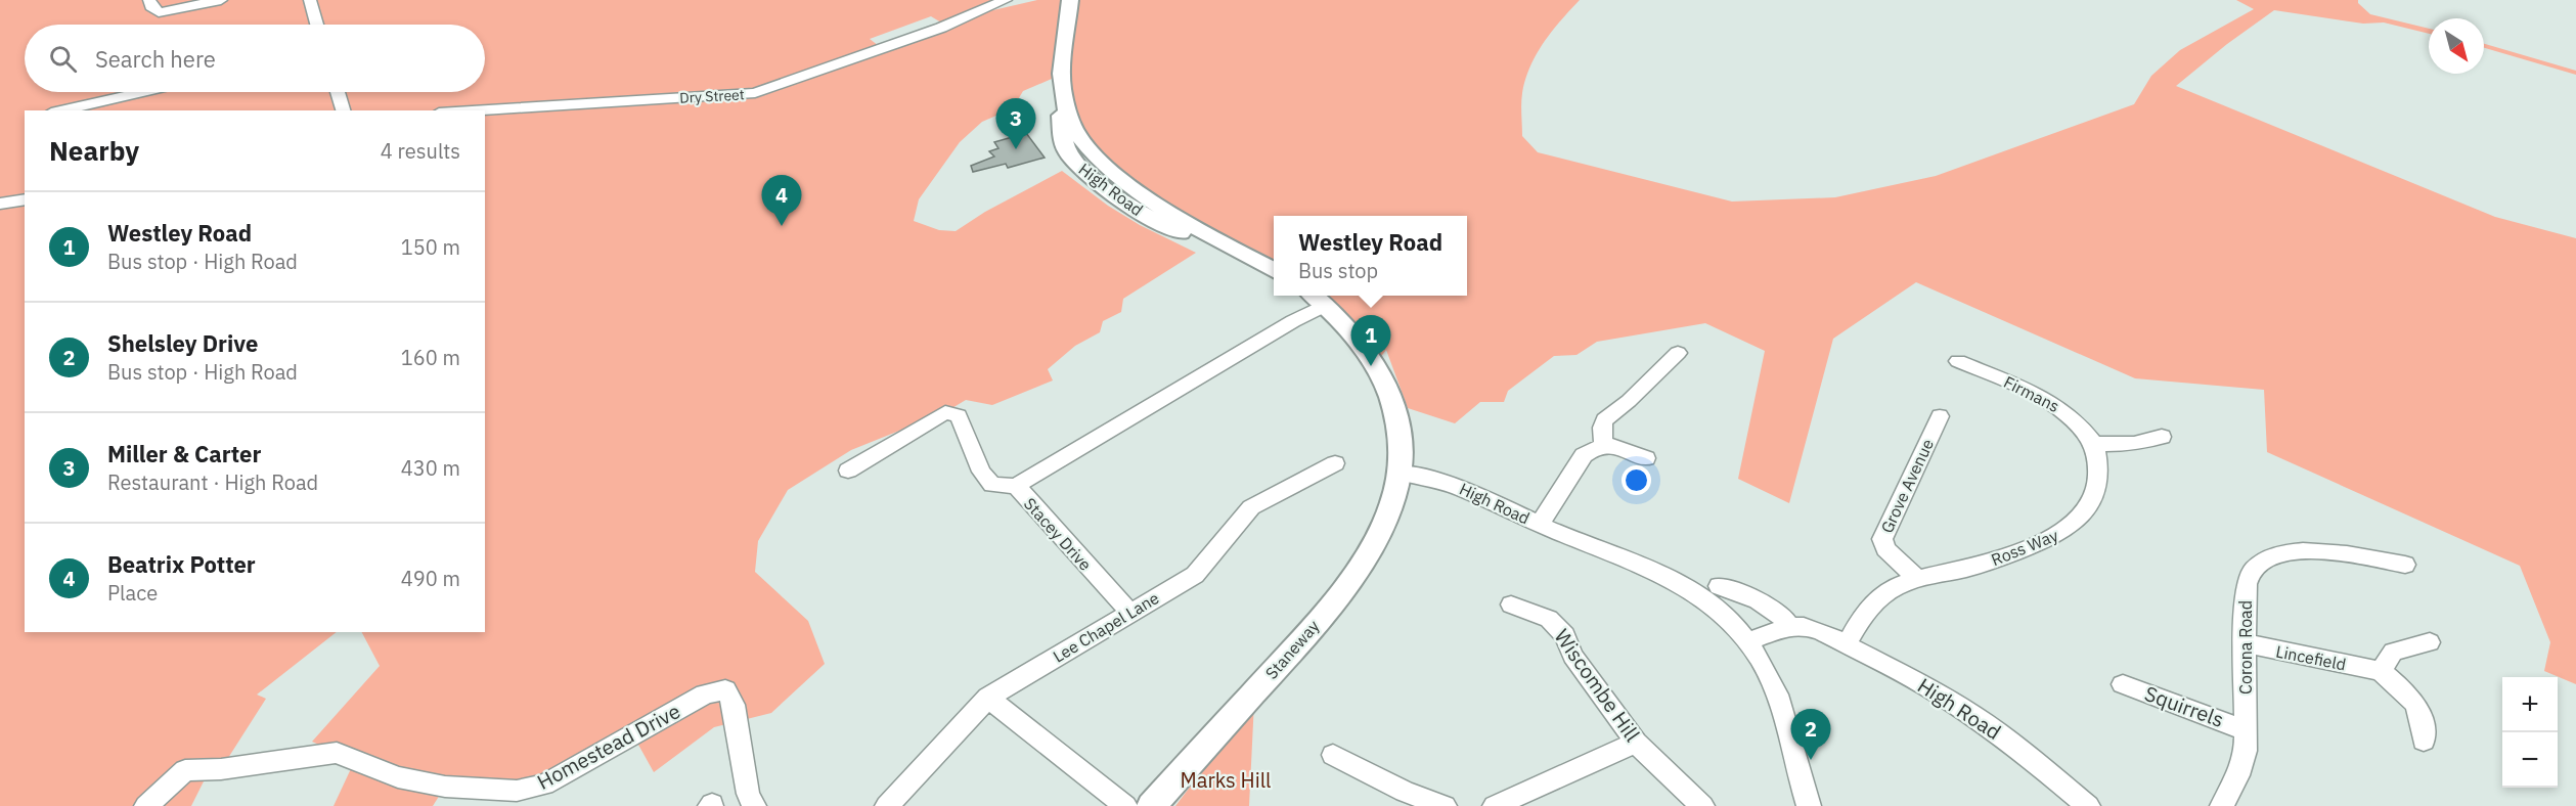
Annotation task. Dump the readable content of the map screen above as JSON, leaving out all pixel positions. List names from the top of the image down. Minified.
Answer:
{"streets":{"main road":["High Road","Staneway"],"street":["Dry Street","Firmans","Grove Avenue","Stacey Drive","Ross Way","Lee Chapel Lane","Corona Road","Lincefield","Wiscombe Hill","Squirrels","Homestead Drive"]},"crossings":[["High Road","Ross Way"],["High Road","Staneway"],["Firmans","Ross Way"],["Grove Avenue","Ross Way"],["Stacey Drive","Lee Chapel Lane"],["Corona Road","Lincefield"],["Corona Road","Squirrels"]],"parks":["Marks Hill"],"north":"bottom right","page":{"search":"Search here","pins":["3","4","1","2"],"heading":["Nearby","4 results"],"list":[{"mark":"1","name":"Westley Road","note":"Bus stop · High Road","value":"150 m"},{"mark":"2","name":"Shelsley Drive","note":"Bus stop · High Road","value":"160 m"},{"mark":"3","name":"Miller & Carter","note":"Restaurant · High Road","value":"430 m"},{"mark":"4","name":"Beatrix Potter","note":"Place","value":"490 m"}],"popup":["Westley Road","Bus stop"],"map_buttons":["+","−"]}}
